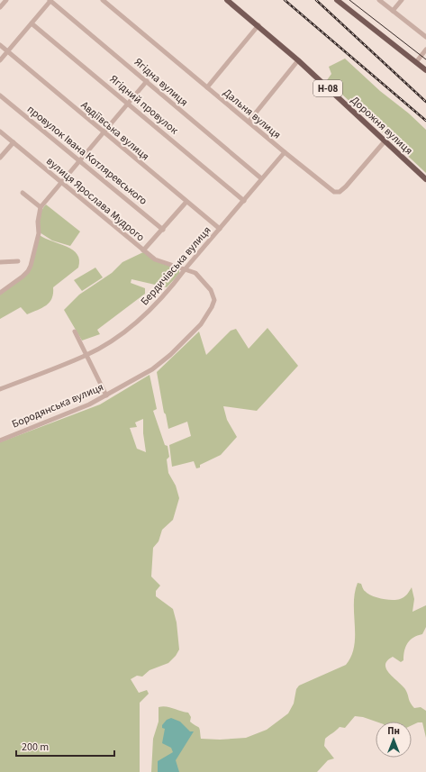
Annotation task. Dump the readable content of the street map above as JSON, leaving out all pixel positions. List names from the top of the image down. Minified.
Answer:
{"streets":{"main road":["Н-08","Дорожня вулиця"],"street":["Ягідна вулиця","Ягідний провулок","Дальня вулиця","Авдіївська вулиця","провулок Івана Котляревського","вулиця Ярослава Мудрого","Бердичівська вулиця","Бородянська вулиця"]},"crossings":[["Ягідна вулиця","Бердичівська вулиця"],["Ягідний провулок","Бердичівська вулиця"],["Дальня вулиця","Дорожня вулиця"],["Дальня вулиця","Бердичівська вулиця"],["Авдіївська вулиця","Бердичівська вулиця"],["вулиця Ярослава Мудрого","Бердичівська вулиця"],["вулиця Ярослава Мудрого","Бородянська вулиця"],["Бердичівська вулиця","Бородянська вулиця"]],"scale_bar":"200 m","north":"top"}
